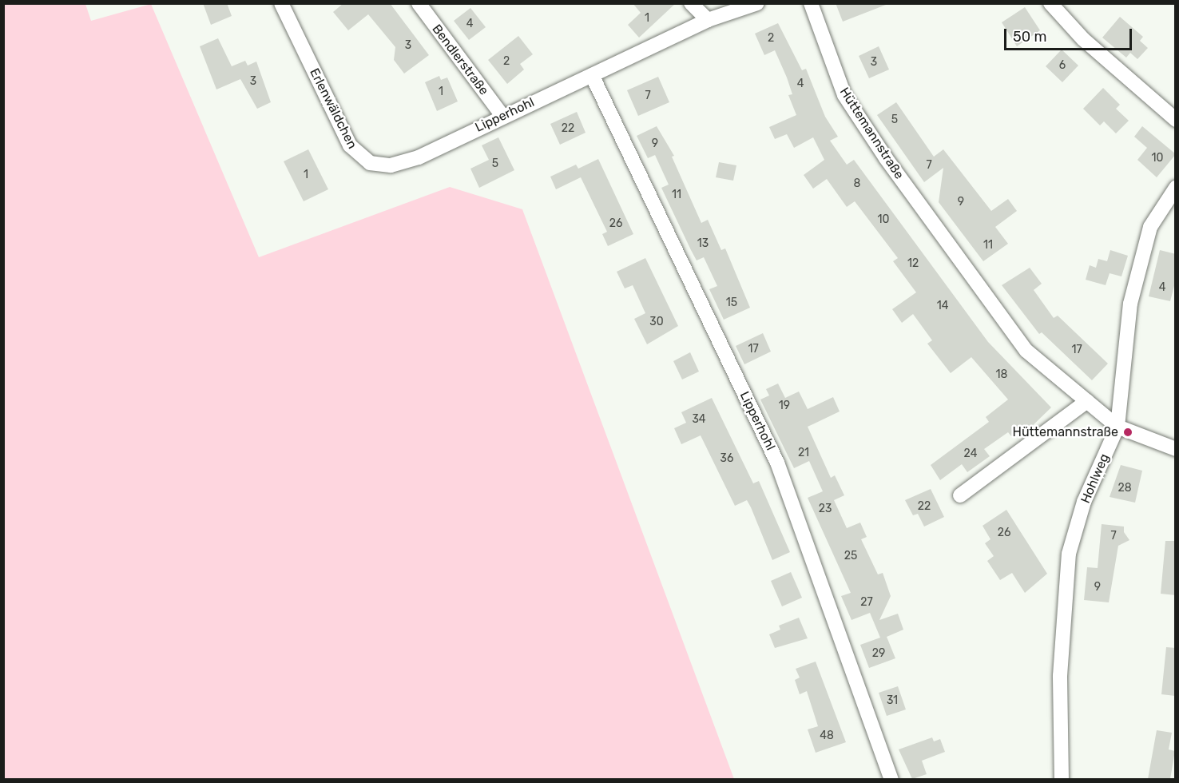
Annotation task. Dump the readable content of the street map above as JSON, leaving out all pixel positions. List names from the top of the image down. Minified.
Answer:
{"streets":{"street":["Bendlerstraße","Erlenwäldchen","Lipperhohl","Hüttemannstraße","Hohlweg"]},"crossings":[["Bendlerstraße","Lipperhohl"],["Erlenwäldchen","Lipperhohl"],["Hüttemannstraße","Hohlweg"]],"places":["Hüttemannstraße"],"house_numbers":["1","4","2","3","2","3","6","3","4","1","7","5","22","9","10","5","7","1","8","11","9","10","26","13","11","12","4","15","14","30","17","17","18","19","34","21","24","36","28","22","23","26","7","25","9","27","29","31","48"],"scale_bar":"50 m"}
